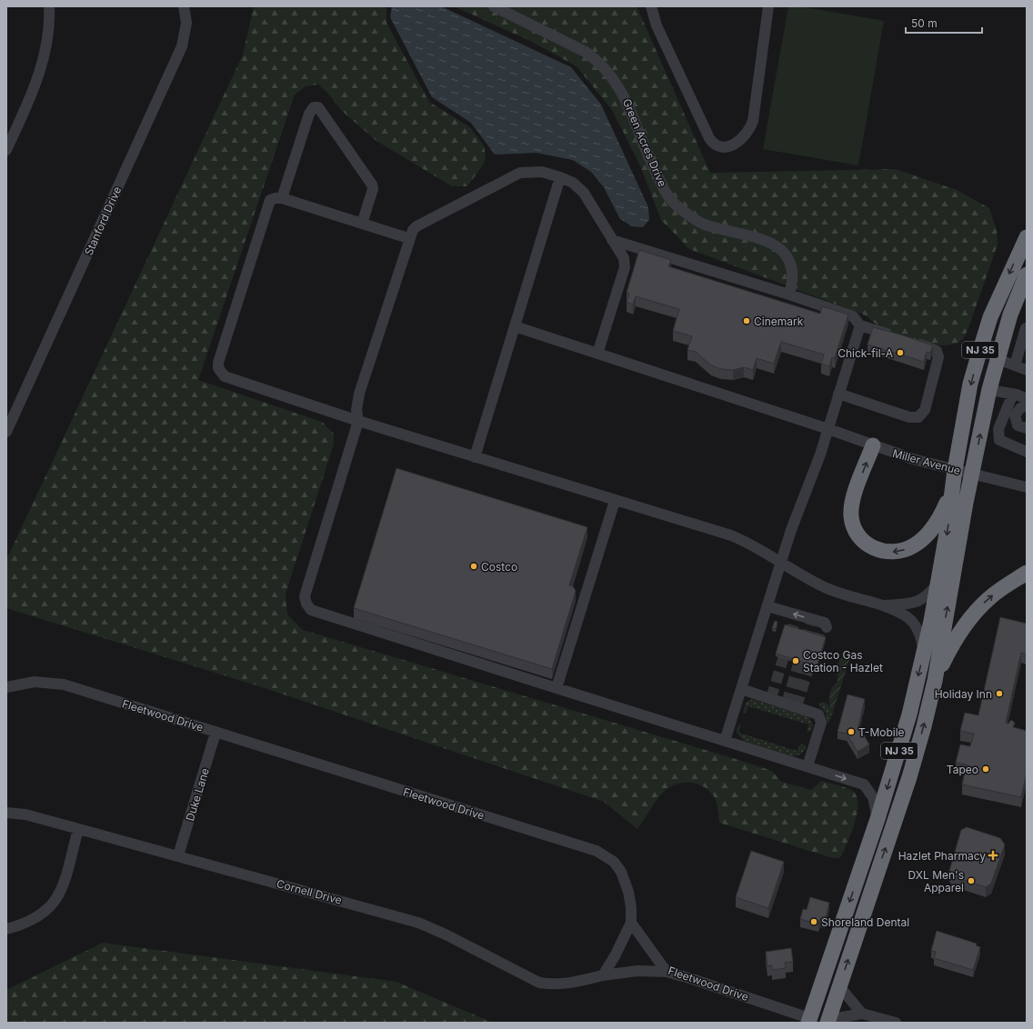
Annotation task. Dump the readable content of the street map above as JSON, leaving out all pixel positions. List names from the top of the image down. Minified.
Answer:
{"streets":{"highway":["NJ 35"],"street":["Green Acres Drive","Stanford Drive","Miller Avenue","Fleetwood Drive","Duke Lane","Cornell Drive"]},"crossings":[["NJ 35","Miller Avenue"],["NJ 35","Fleetwood Drive"],["Fleetwood Drive","Duke Lane"],["Fleetwood Drive","Cornell Drive"],["Duke Lane","Cornell Drive"]],"places":{"other":["Cinemark","Chick-fil-A","Costco","Costco Gas Station - Hazlet","Holiday Inn","T-Mobile","Tapeo","DXL Men's Apparel","Shoreland Dental"],"health":["Hazlet Pharmacy"]},"scale_bar":"50 m"}
